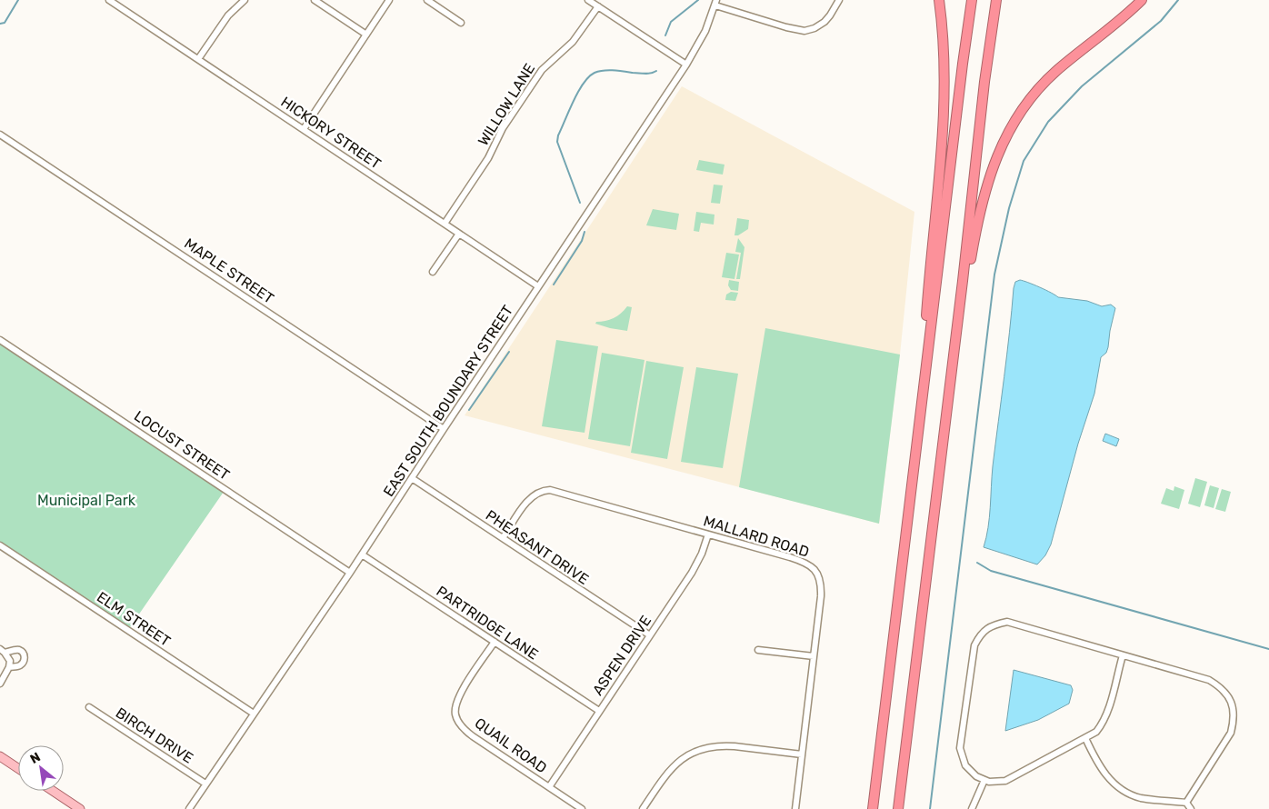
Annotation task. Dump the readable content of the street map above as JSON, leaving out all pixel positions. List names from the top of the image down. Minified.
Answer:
{"streets":{"street":["WILLOW LANE","HICKORY STREET","MAPLE STREET","EAST SOUTH BOUNDARY STREET","LOCUST STREET","MALLARD ROAD","PHEASANT DRIVE","ELM STREET","PARTRIDGE LANE","ASPEN DRIVE","BIRCH DRIVE","QUAIL ROAD"]},"crossings":[["WILLOW LANE","HICKORY STREET"],["HICKORY STREET","EAST SOUTH BOUNDARY STREET"],["MAPLE STREET","EAST SOUTH BOUNDARY STREET"],["EAST SOUTH BOUNDARY STREET","LOCUST STREET"],["EAST SOUTH BOUNDARY STREET","PHEASANT DRIVE"],["EAST SOUTH BOUNDARY STREET","ELM STREET"],["EAST SOUTH BOUNDARY STREET","PARTRIDGE LANE"],["EAST SOUTH BOUNDARY STREET","BIRCH DRIVE"],["MALLARD ROAD","PHEASANT DRIVE"],["MALLARD ROAD","ASPEN DRIVE"],["PHEASANT DRIVE","ASPEN DRIVE"],["PARTRIDGE LANE","ASPEN DRIVE"],["PARTRIDGE LANE","QUAIL ROAD"],["ASPEN DRIVE","QUAIL ROAD"]],"parks":["Municipal Park"],"north":"top left"}
